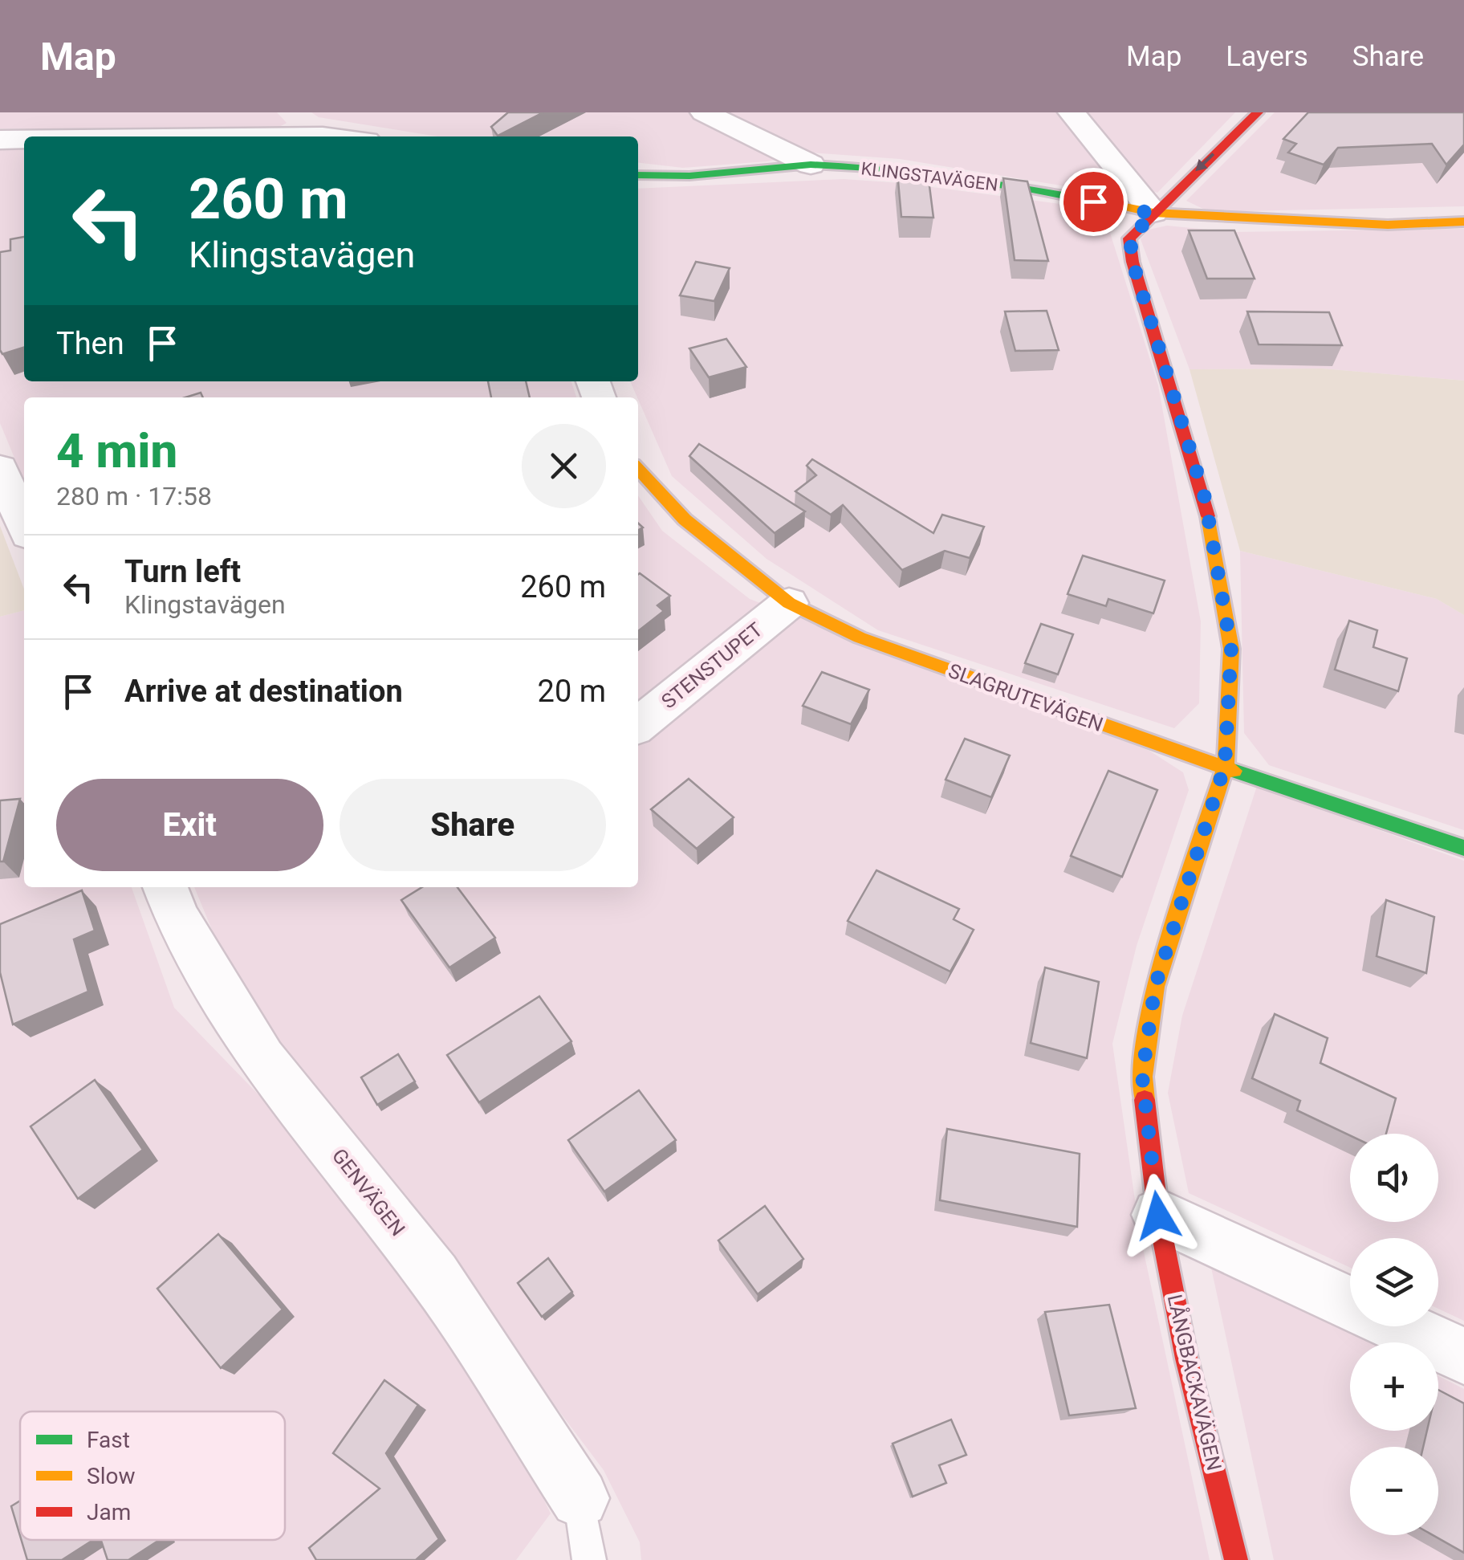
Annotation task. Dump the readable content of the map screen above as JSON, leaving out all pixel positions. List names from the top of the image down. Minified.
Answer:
{"streets":{"street":["KLINGSTAVÄGEN","STENSTUPET","SLAGRUTEVÄGEN","GENVÄGEN","LÅNGBACKAVÄGEN"]},"crossings":[["KLINGSTAVÄGEN","LÅNGBACKAVÄGEN"],["STENSTUPET","SLAGRUTEVÄGEN"],["SLAGRUTEVÄGEN","LÅNGBACKAVÄGEN"]],"legend":["Fast","Slow","Jam"],"page":{"header":"Map","nav":["Map","Layers","Share"],"turn":["260 m","Klingstavägen"],"then":"Then","heading":["4 min","280 m · 17:58"],"list":[{"name":"Turn left","note":"Klingstavägen","value":"260 m"},{"name":"Arrive at destination","value":"20 m"}],"buttons":["Exit","Share"],"map_buttons":["+","−"]}}
